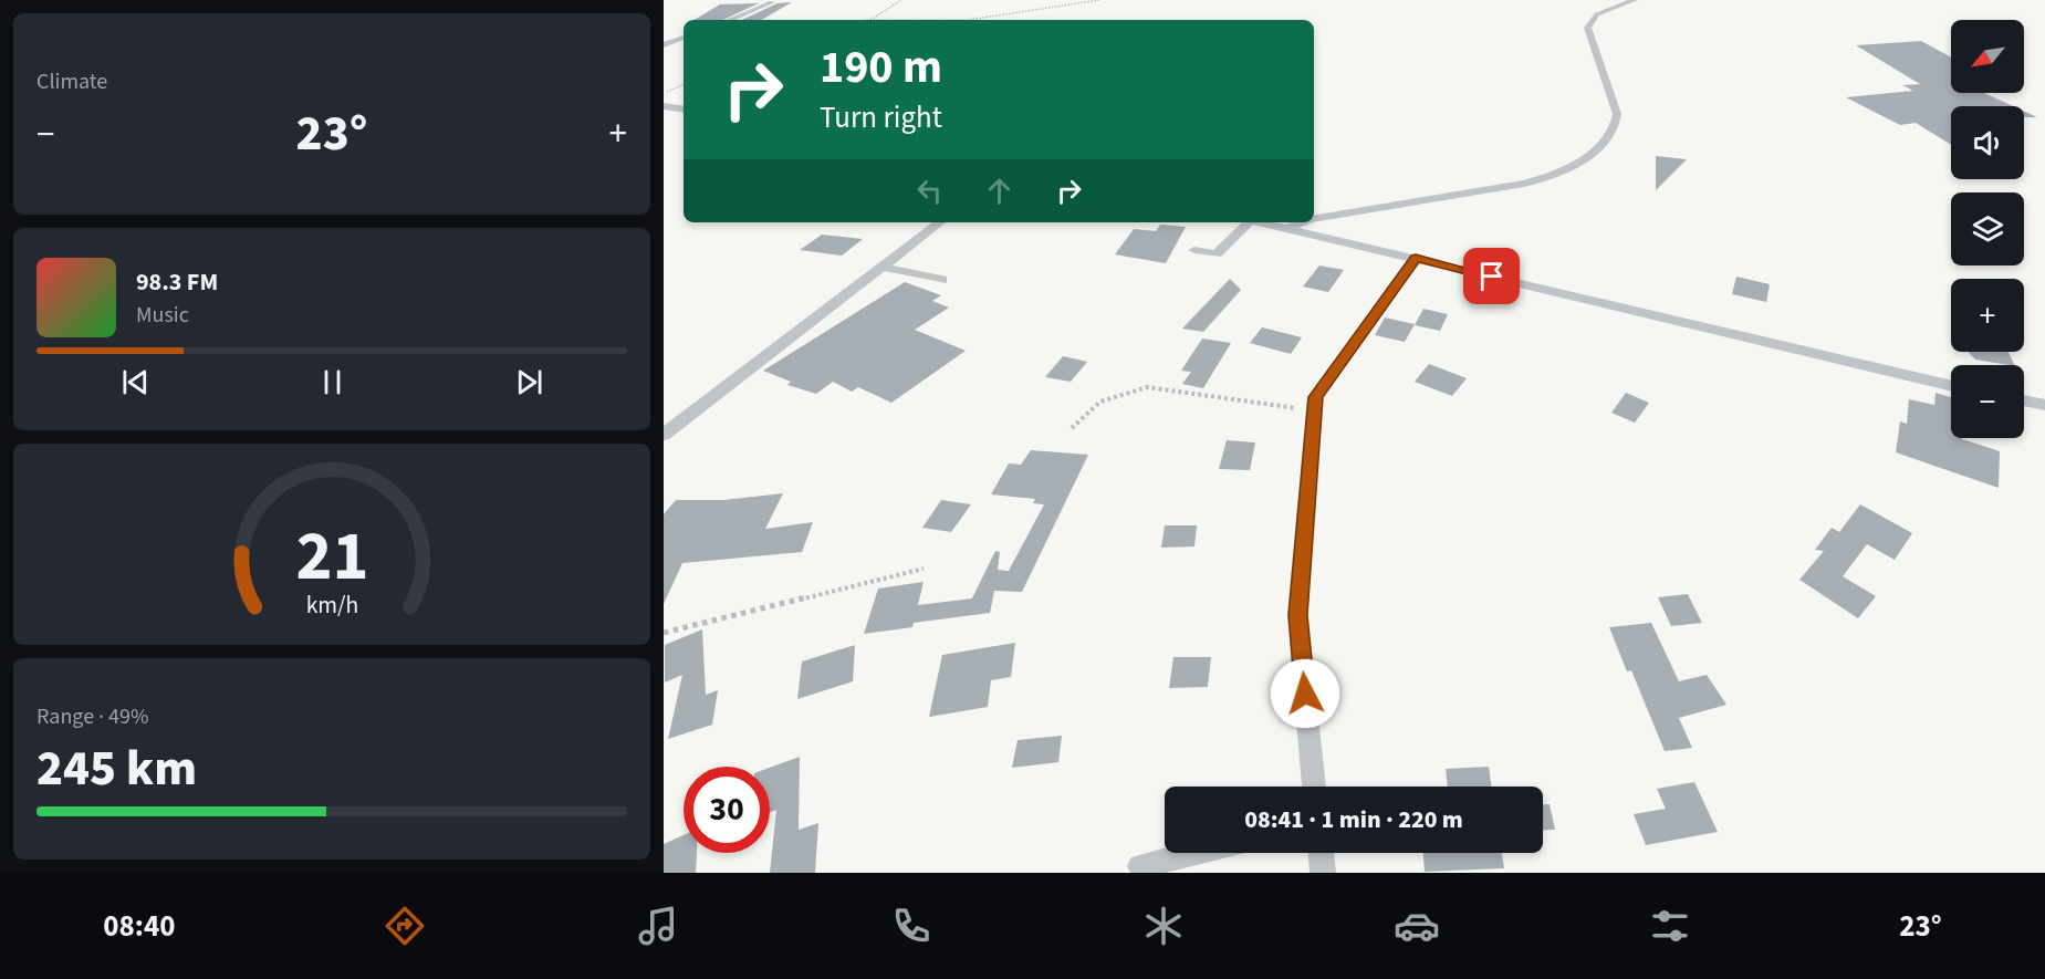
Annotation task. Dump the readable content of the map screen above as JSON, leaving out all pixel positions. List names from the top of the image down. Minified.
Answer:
{"north":"bottom left","page":{"tile":["Climate",["Range · 49%","245 km"]],"map_buttons":["+","−"],"turn":["190 m","Turn right"],"heat":["−","23°","+"],"song":["98.3 FM","Music"],"limit":"30","trip":"08:41 · 1 min · 220 m","tabs":["08:40","23°"],"gauge":["21","km/h"]}}
